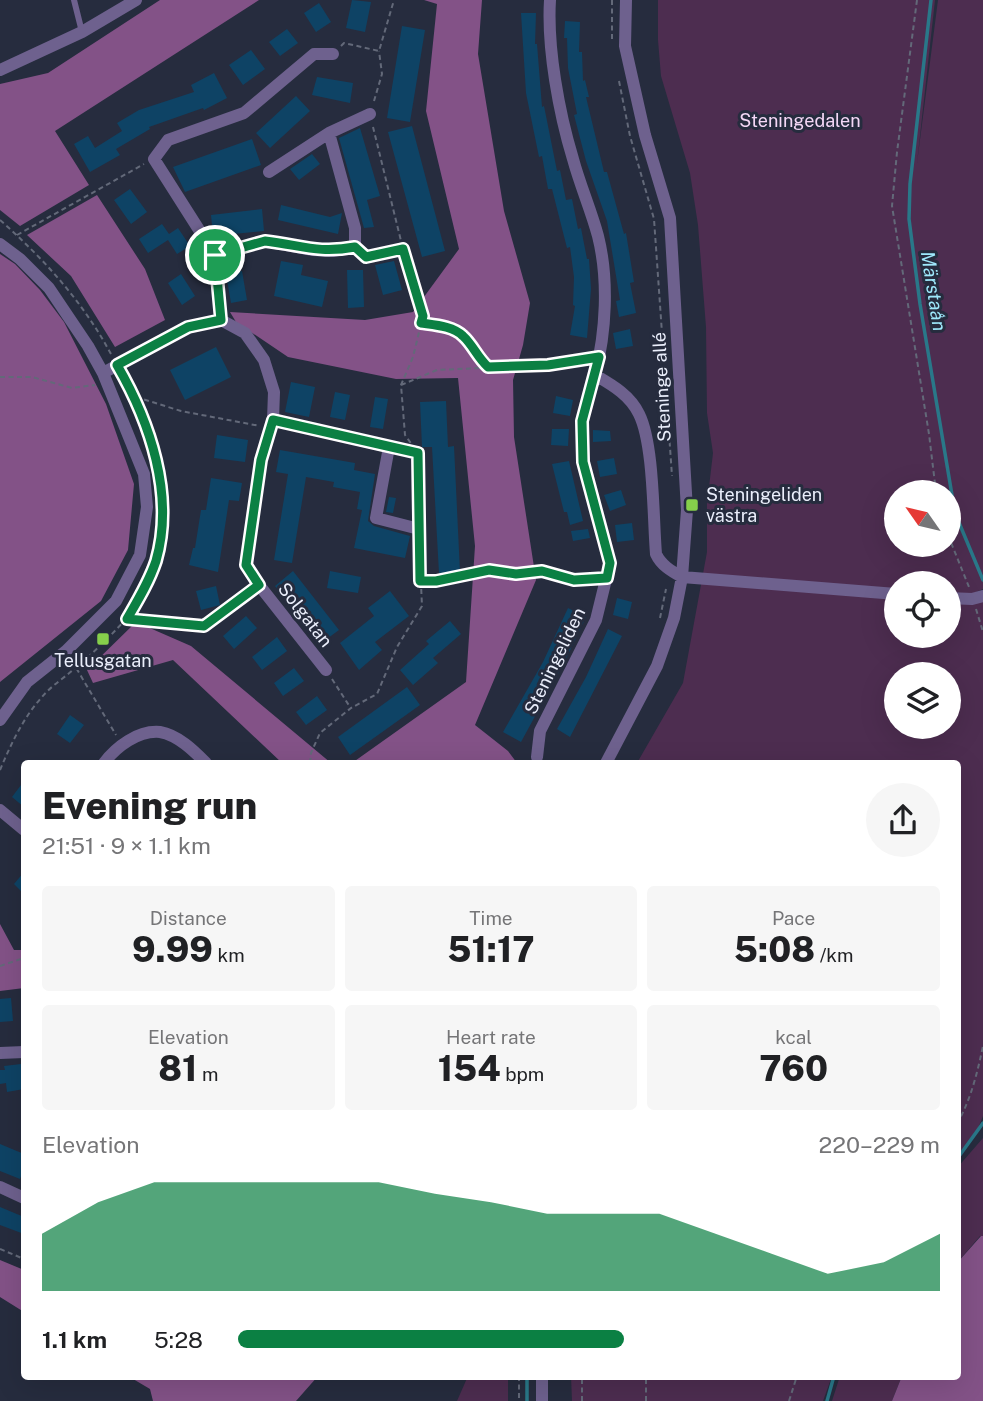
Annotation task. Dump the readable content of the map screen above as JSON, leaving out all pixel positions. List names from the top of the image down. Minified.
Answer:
{"streets":{"street":["Steninge allé","Solgatan","Steningeliden"]},"water":["Märstaån"],"parks":["Steningedalen"],"places":{"transit":["Steningeliden västra","Tellusgatan"]},"north":"top left","page":{"heading":["Evening run","21:51 · 9 × 1.1 km"],"stats":[["Distance","9.99 km"],["Time","51:17"],["Pace","5:08 /km"],["Elevation","81 m"],["Heart rate","154 bpm"],["kcal","760"]],"chart":["Elevation","220–229 m"],"list":[{"name":"1.1 km","note":"5:28"}]}}
